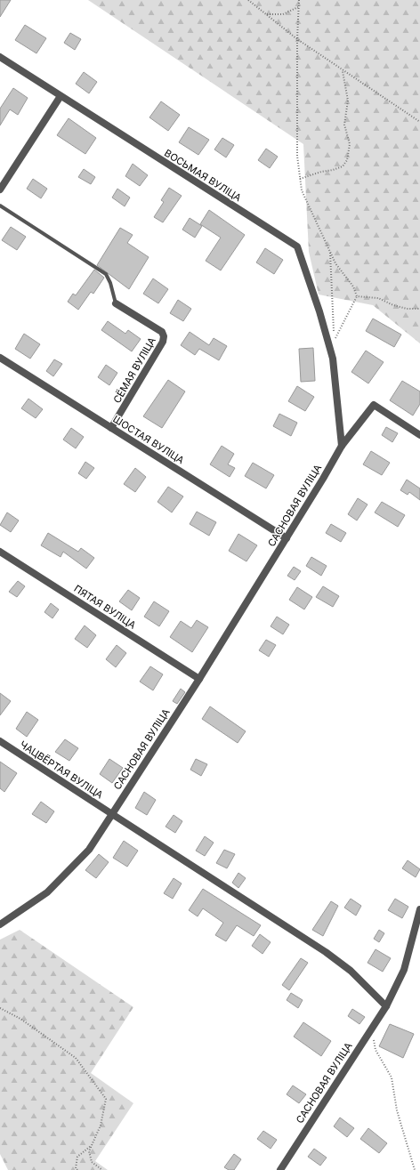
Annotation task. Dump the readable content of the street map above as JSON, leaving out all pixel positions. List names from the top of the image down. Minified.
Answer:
{"streets":{"street":["ВОСЬМАЯ ВУЛІЦА","СЁМАЯ ВУЛІЦА","ШОСТАЯ ВУЛІЦА","САСНОВАЯ ВУЛІЦА","ПЯТАЯ ВУЛІЦА","ЧАЦВЁРТАЯ ВУЛІЦА"]},"crossings":[["ВОСЬМАЯ ВУЛІЦА","САСНОВАЯ ВУЛІЦА"],["СЁМАЯ ВУЛІЦА","ШОСТАЯ ВУЛІЦА"],["ШОСТАЯ ВУЛІЦА","САСНОВАЯ ВУЛІЦА"],["САСНОВАЯ ВУЛІЦА","ПЯТАЯ ВУЛІЦА"],["САСНОВАЯ ВУЛІЦА","ЧАЦВЁРТАЯ ВУЛІЦА"]]}
